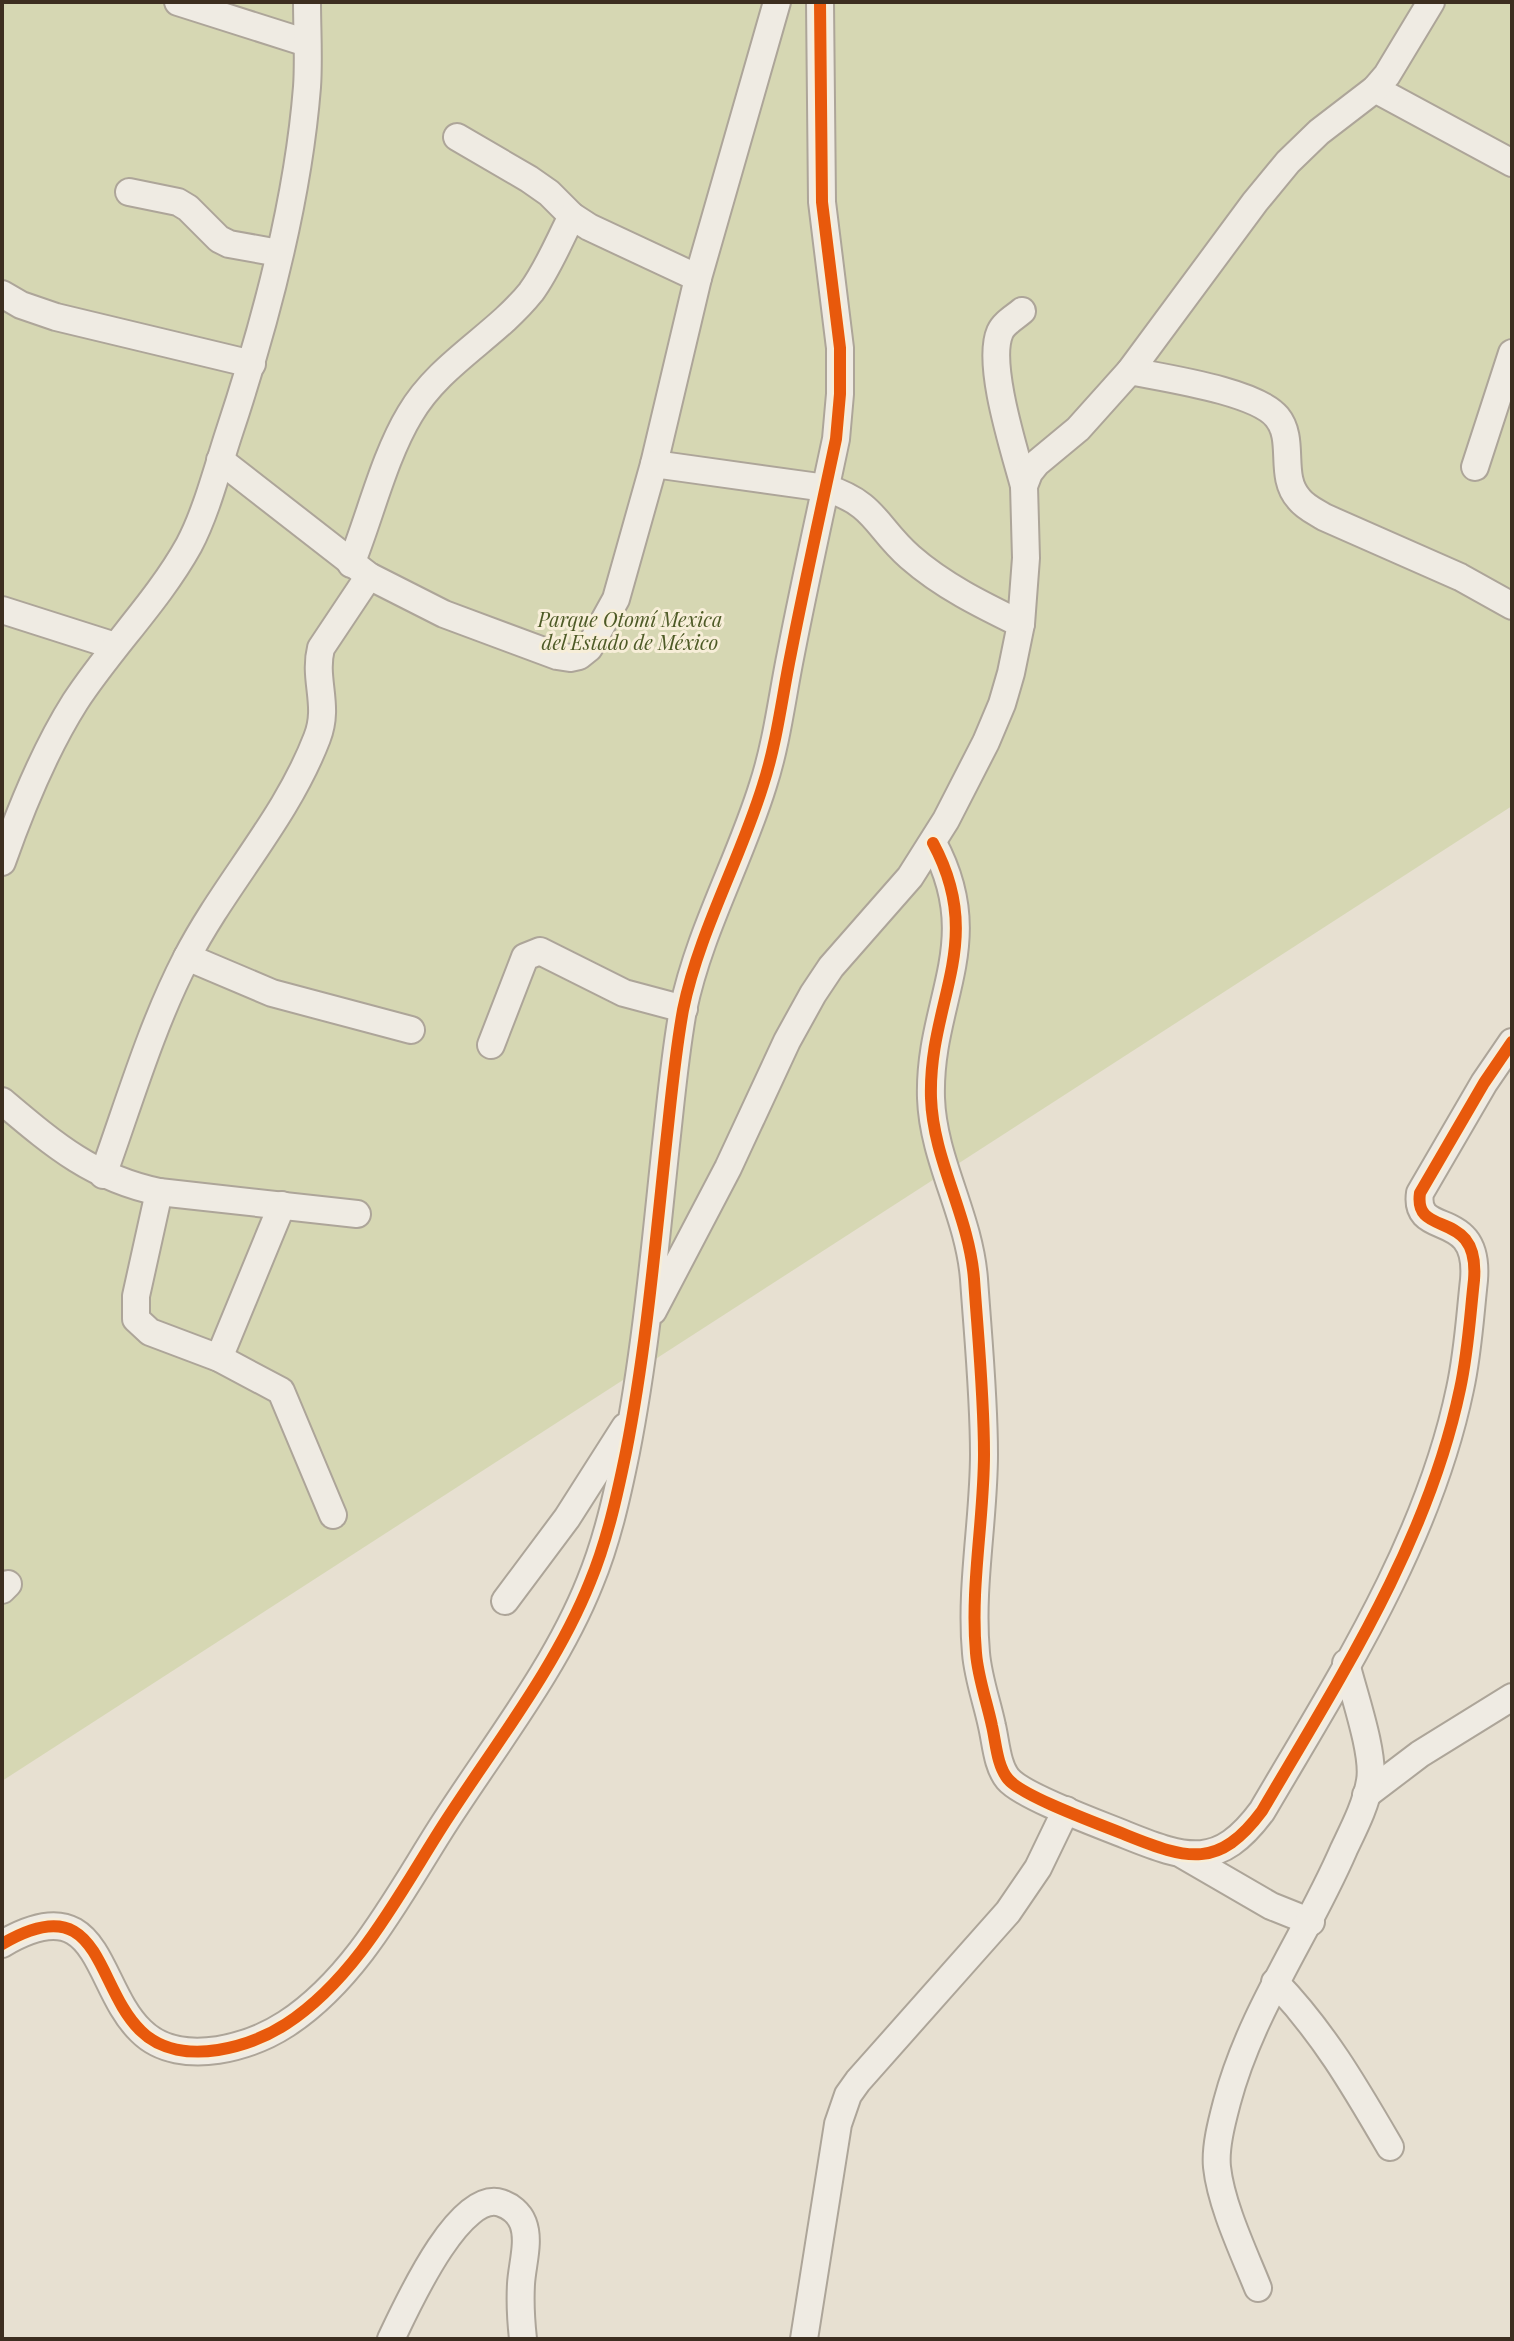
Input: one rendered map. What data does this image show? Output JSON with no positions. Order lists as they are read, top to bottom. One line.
{"parks":["Parque Otomí Mexica del Estado de México"]}
